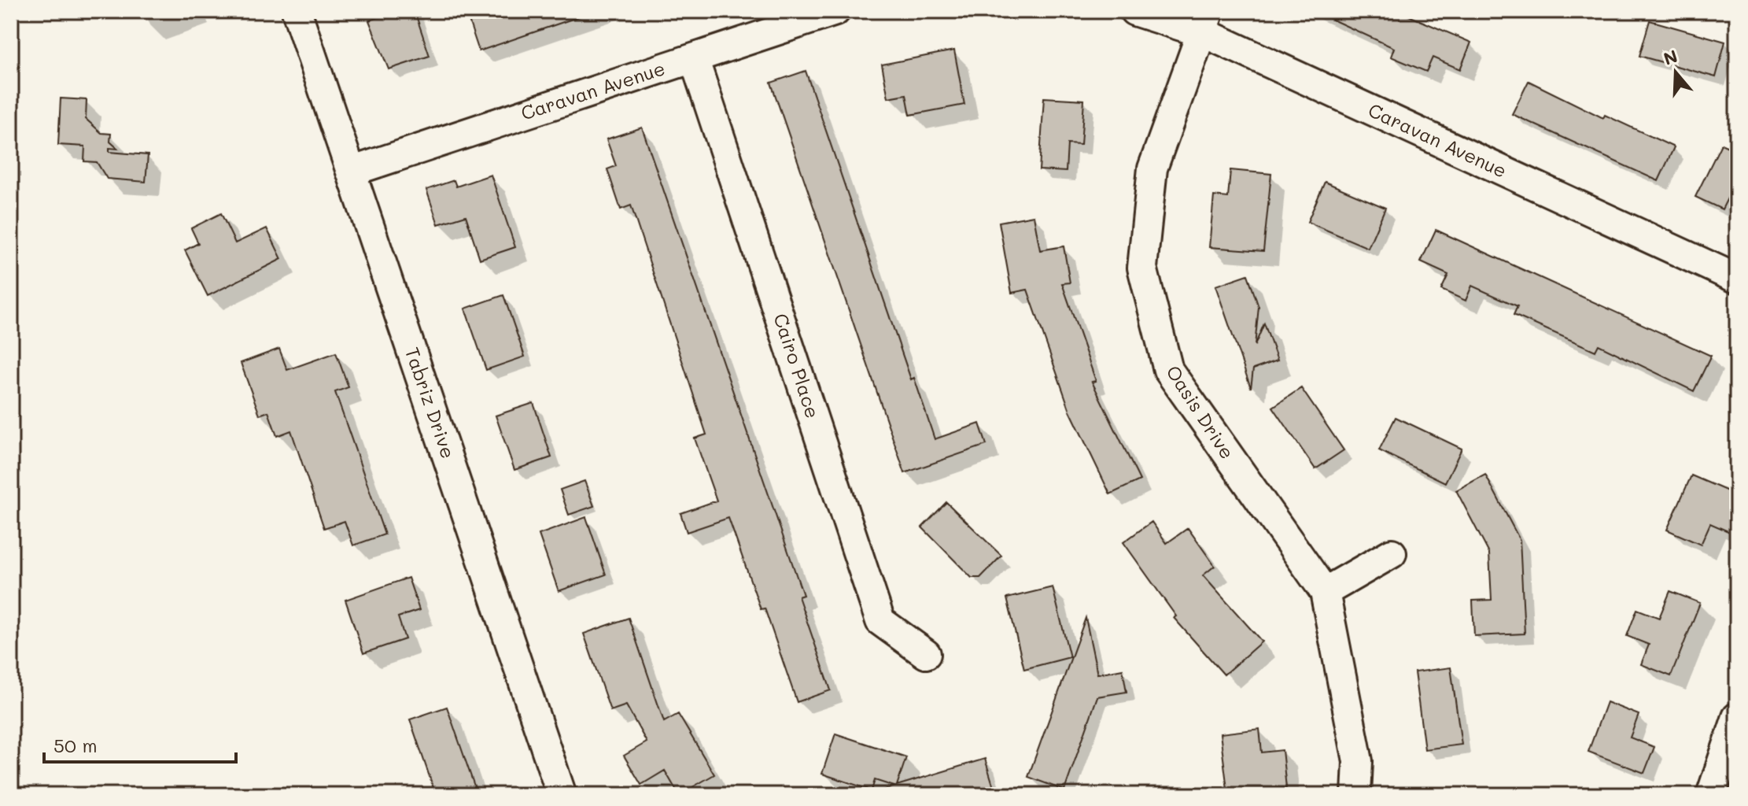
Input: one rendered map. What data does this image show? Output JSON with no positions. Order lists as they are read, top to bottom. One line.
{"streets":{"street":["Caravan Avenue","Cairo Place","Tabriz Drive","Oasis Drive"]},"crossings":[["Caravan Avenue","Cairo Place"],["Caravan Avenue","Tabriz Drive"],["Caravan Avenue","Oasis Drive"]],"scale_bar":"50 m","north":"top"}
